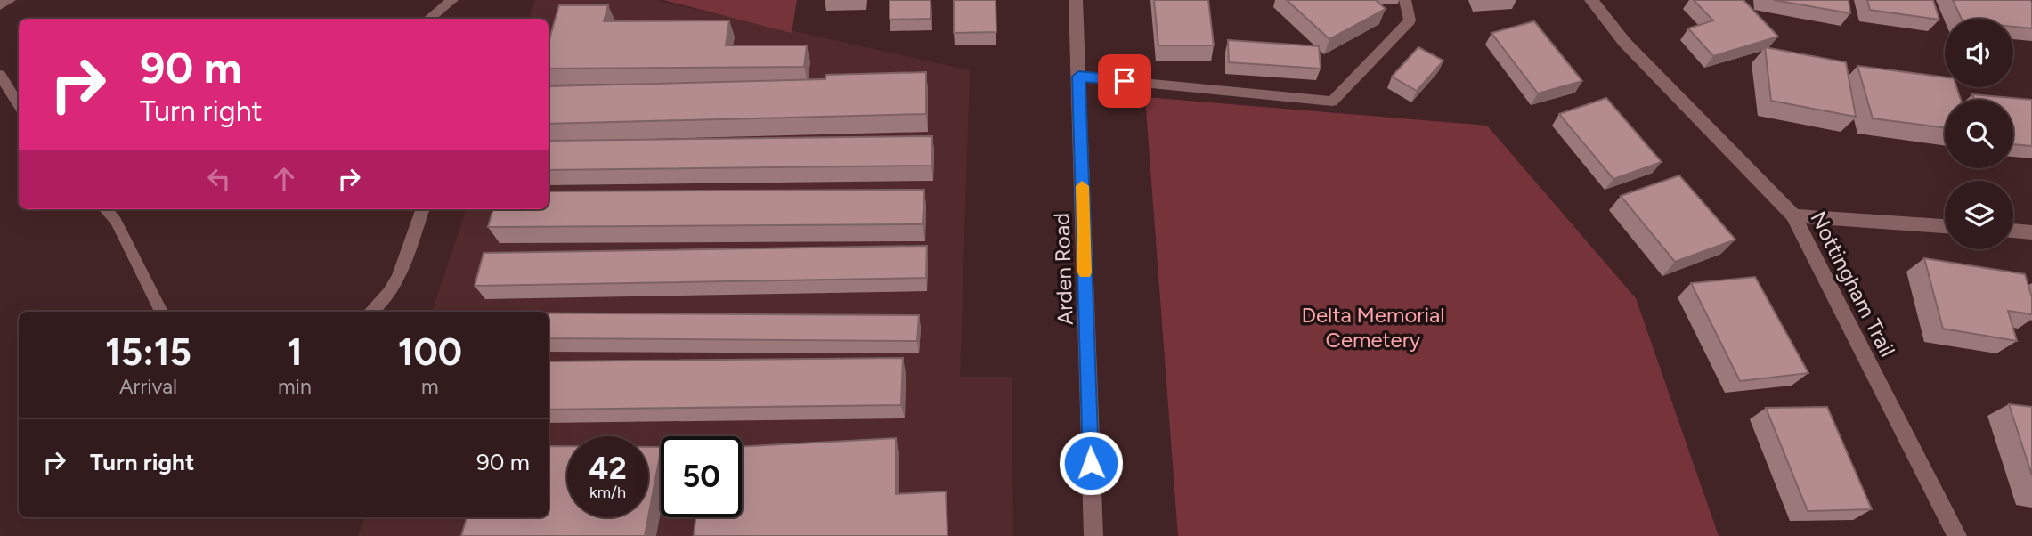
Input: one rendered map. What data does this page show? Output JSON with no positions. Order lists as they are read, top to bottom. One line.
{"streets":{"street":["Arden Road","Nottingham Trail"]},"parks":["Delta Memorial Cemetery"],"page":{"turn":["90 m","Turn right"],"eta":["15:15","Arrival","1","min","100","m"],"list":[{"name":"Turn right","value":"90 m"}],"speed":"42 km/h","limit":"50"}}
